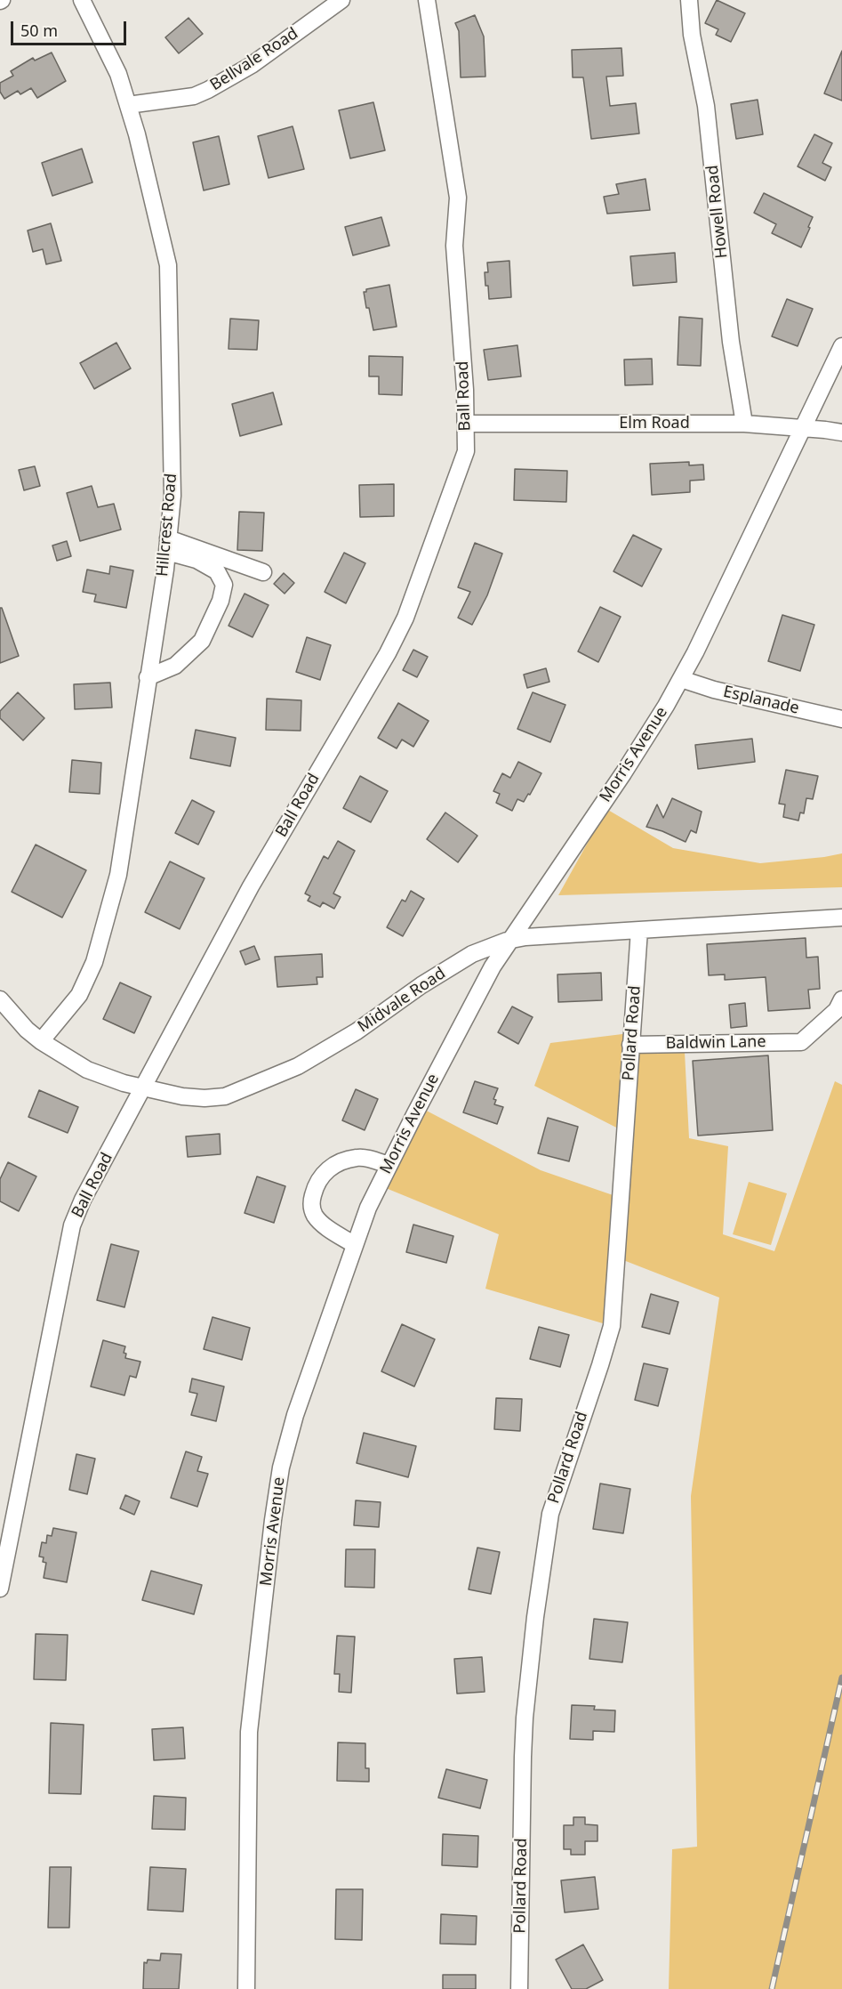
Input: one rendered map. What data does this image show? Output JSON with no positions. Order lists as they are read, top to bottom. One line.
{"streets":{"street":["Bellvale Road","Howell Road","Ball Road","Elm Road","Hillcrest Road","Esplanade","Morris Avenue","Midvale Road","Pollard Road","Baldwin Lane"]},"crossings":[["Bellvale Road","Hillcrest Road"],["Howell Road","Elm Road"],["Ball Road","Elm Road"],["Ball Road","Midvale Road"],["Elm Road","Morris Avenue"],["Hillcrest Road","Midvale Road"],["Esplanade","Morris Avenue"],["Morris Avenue","Midvale Road"],["Midvale Road","Pollard Road"],["Pollard Road","Baldwin Lane"]],"scale_bar":"50 m"}
